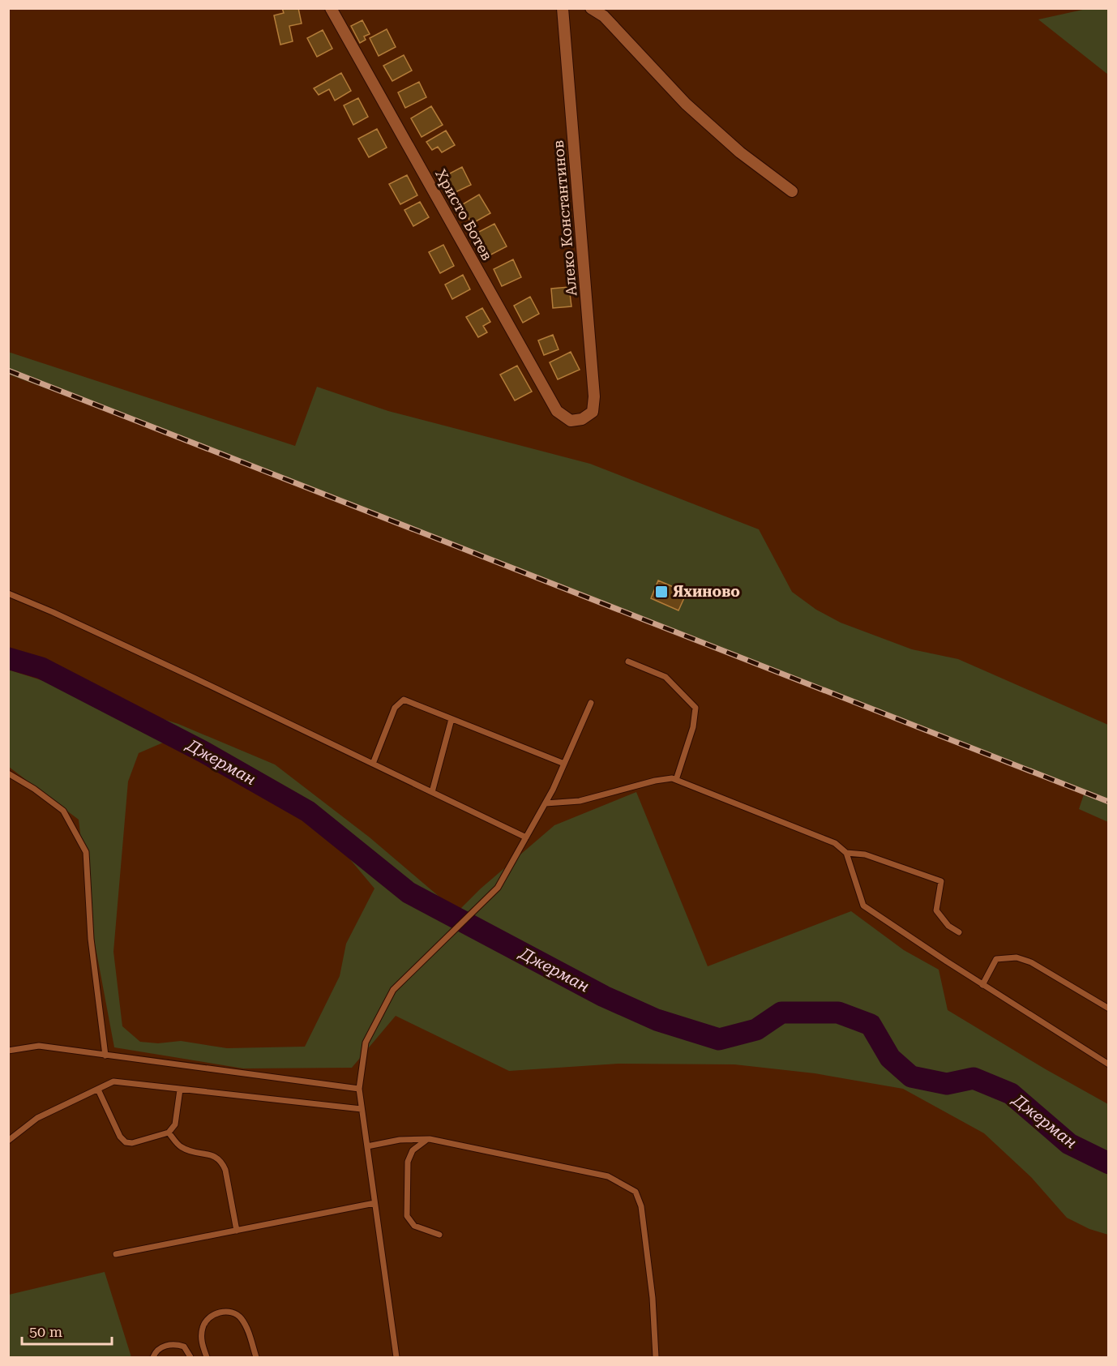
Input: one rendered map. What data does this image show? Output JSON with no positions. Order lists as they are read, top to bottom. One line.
{"streets":{"street":["Христо Ботев","Алеко Константинов"]},"crossings":[["Христо Ботев","Алеко Константинов"]],"water":["Джерман"],"places":{"transit":["Яхиново"]},"scale_bar":"50 m"}
